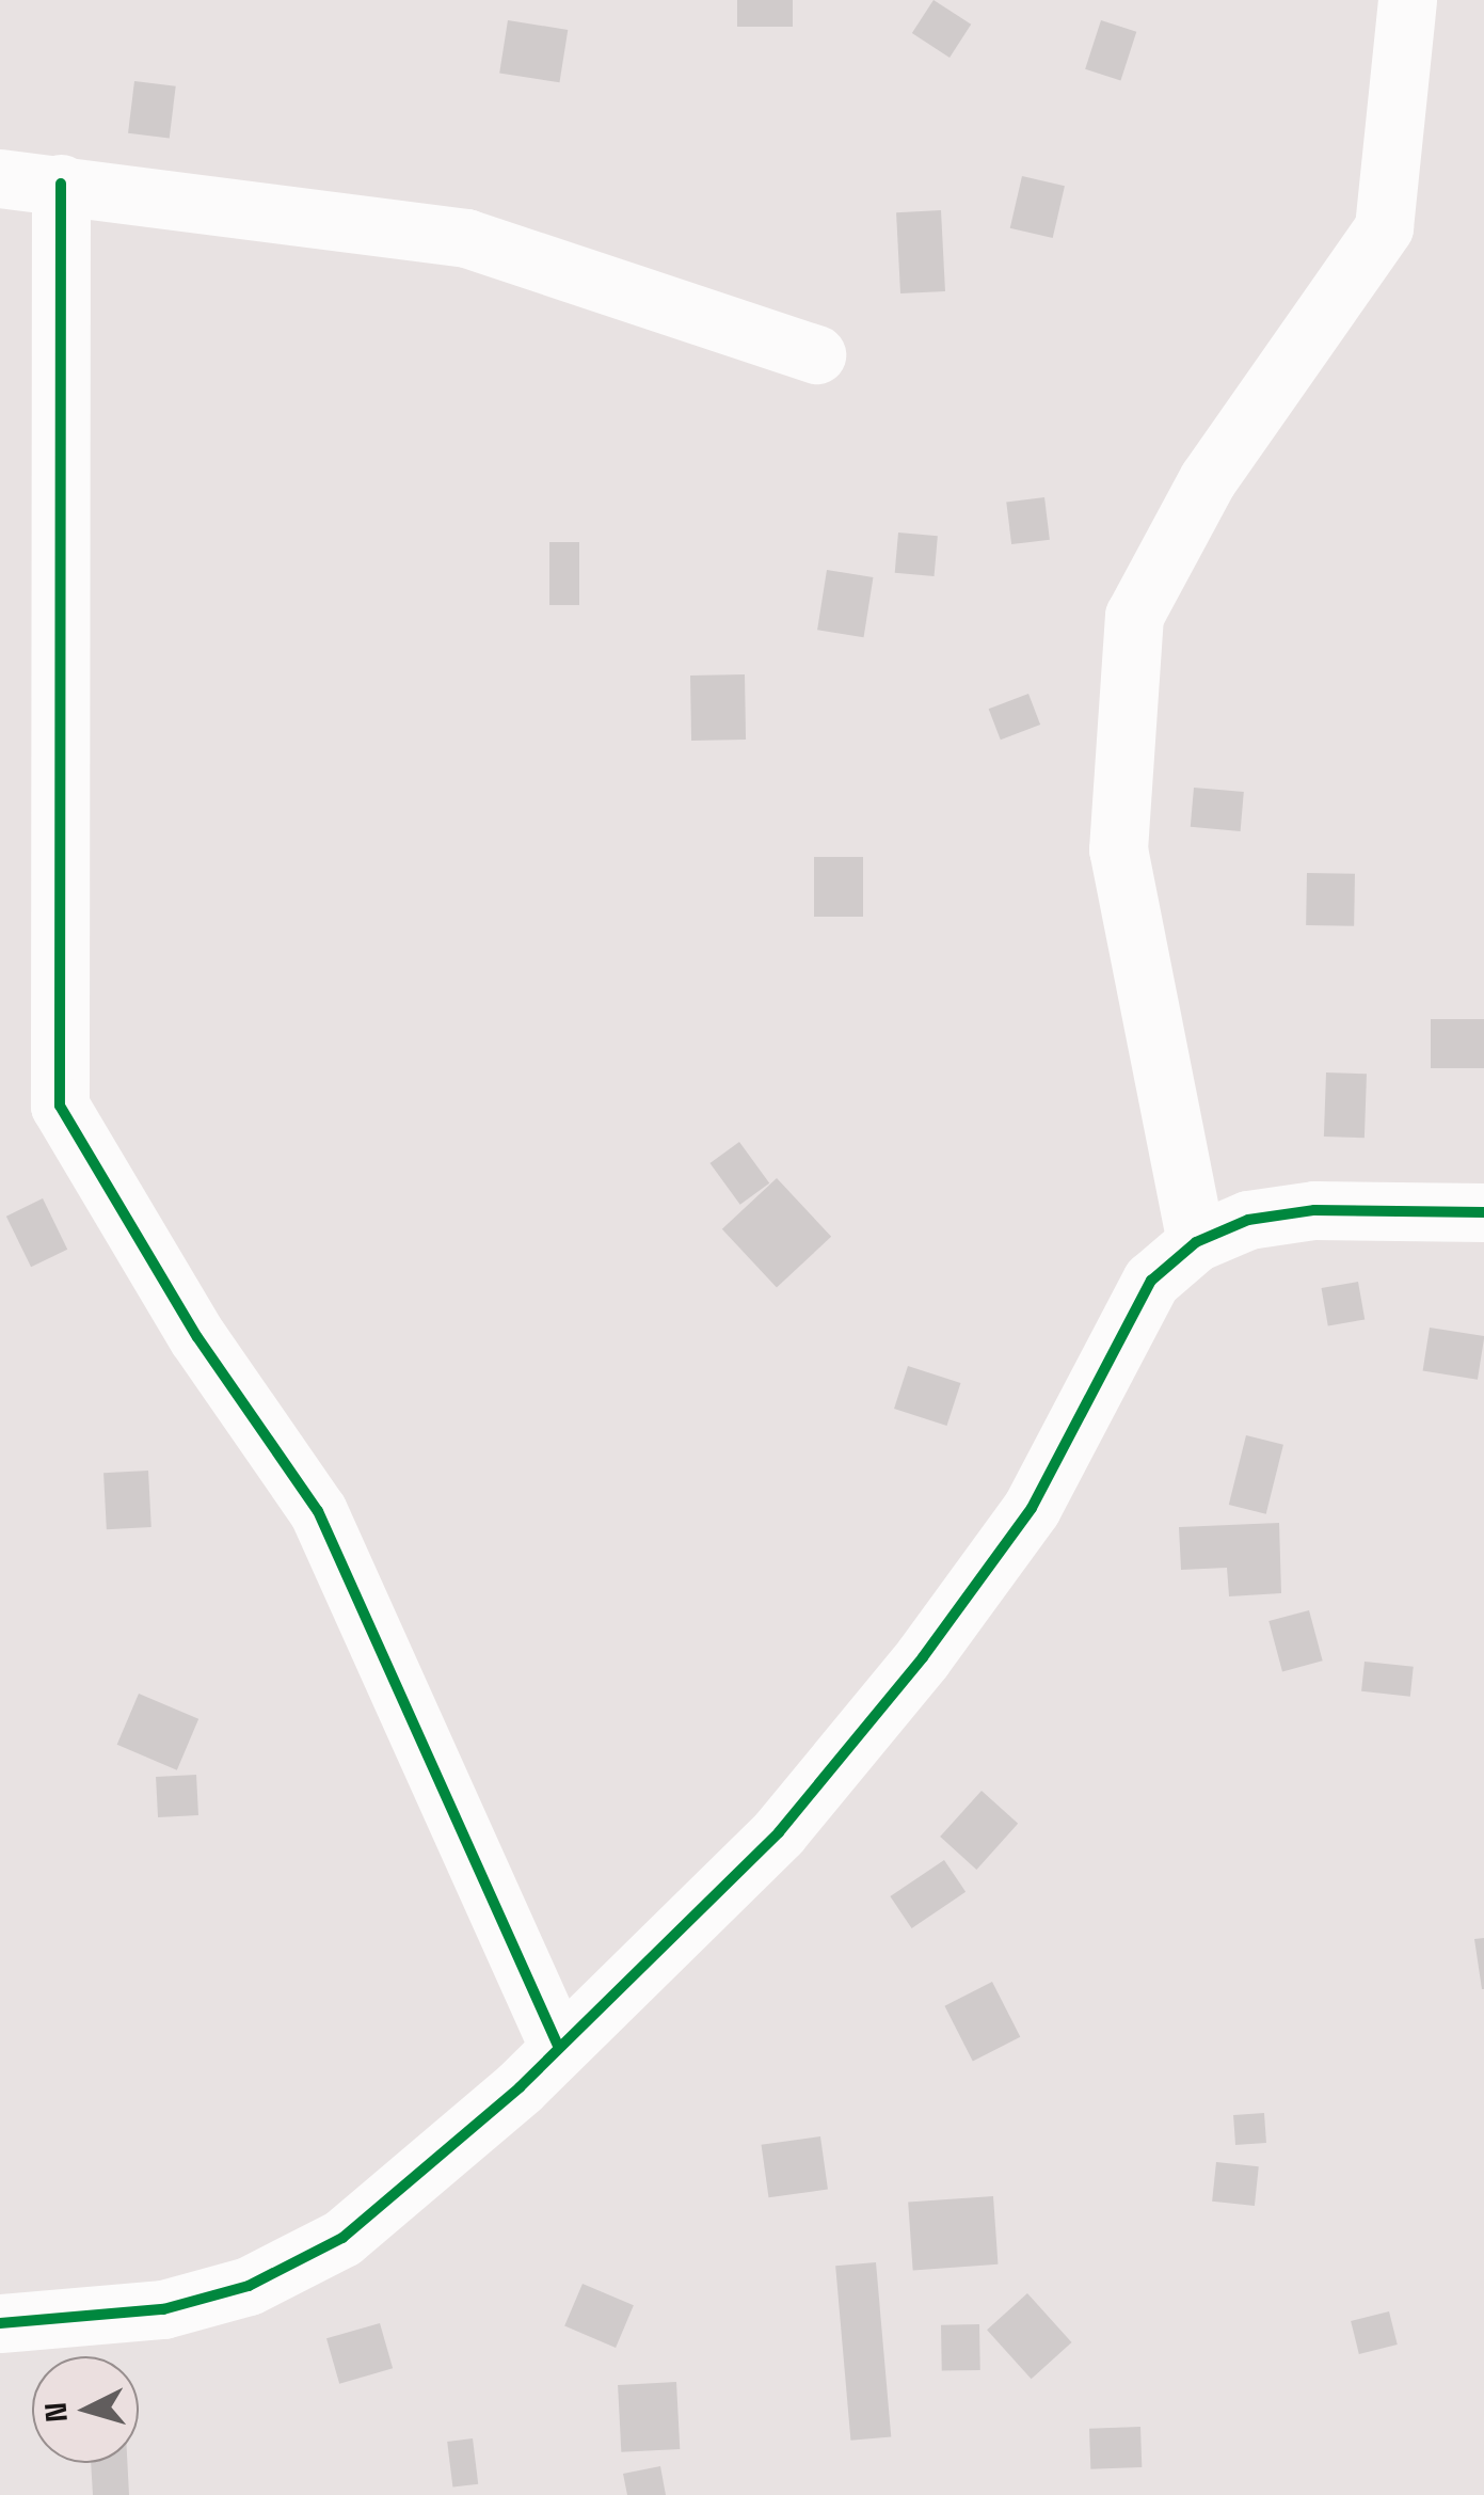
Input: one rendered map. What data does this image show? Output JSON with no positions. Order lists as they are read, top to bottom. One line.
{"north":"left"}
